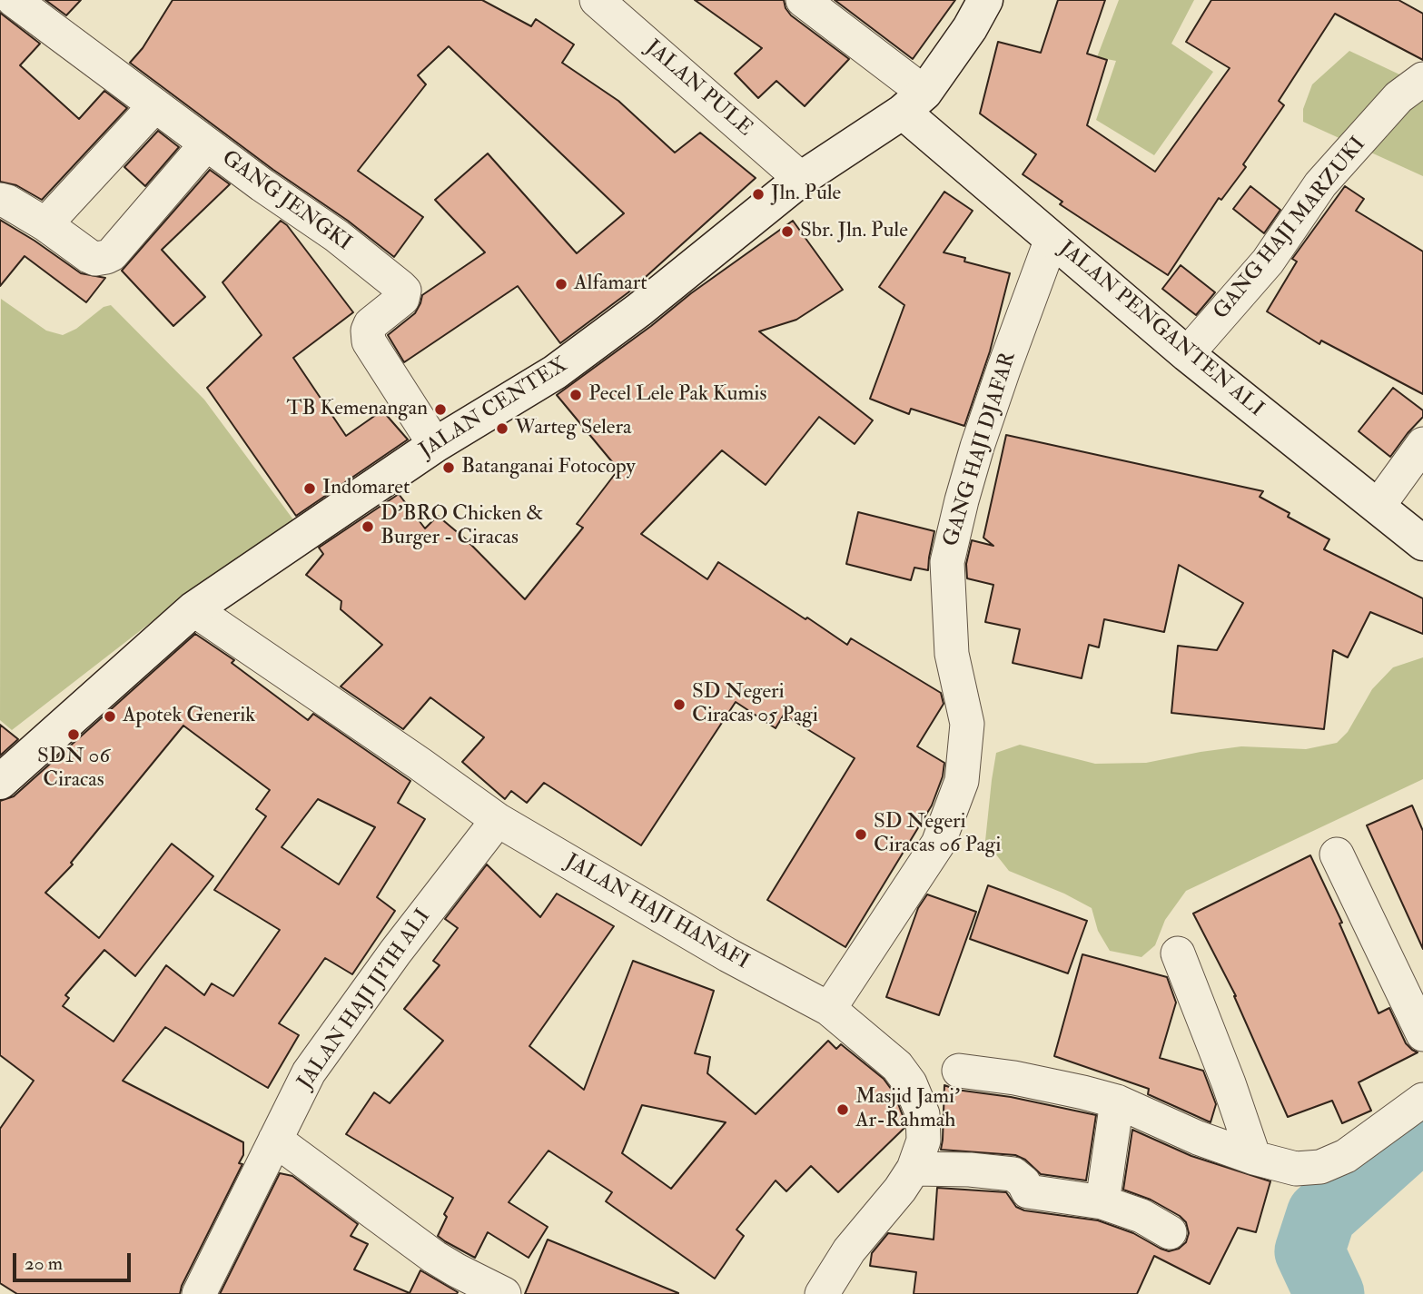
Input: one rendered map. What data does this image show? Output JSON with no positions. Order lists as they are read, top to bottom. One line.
{"streets":{"street":["JALAN PULE","GANG JENGKI","GANG HAJI MARZUKI","JALAN PENGANTEN ALI","JALAN CENTEX","GANG HAJI DJAFAR","JALAN HAJI HANAFI","JALAN HAJI JI'IH ALI"]},"crossings":[["JALAN PULE","JALAN CENTEX"],["GANG JENGKI","JALAN CENTEX"],["GANG HAJI MARZUKI","JALAN PENGANTEN ALI"],["JALAN PENGANTEN ALI","JALAN CENTEX"],["JALAN PENGANTEN ALI","GANG HAJI DJAFAR"],["JALAN CENTEX","JALAN HAJI HANAFI"],["GANG HAJI DJAFAR","JALAN HAJI HANAFI"],["JALAN HAJI HANAFI","JALAN HAJI JI'IH ALI"]],"places":["Jln. Pule","Sbr. Jln. Pule","Alfamart","Pecel Lele Pak Kumis","TB Kemenangan","Warteg Selera","Batanganai Fotocopy","Indomaret","D'BRO Chicken & Burger - Ciracas","SD Negeri Ciracas 05 Pagi","Apotek Generik","SDN 06 Ciracas","SD Negeri Ciracas 06 Pagi","Masjid Jami' Ar-Rahmah"],"scale_bar":"20 m"}
